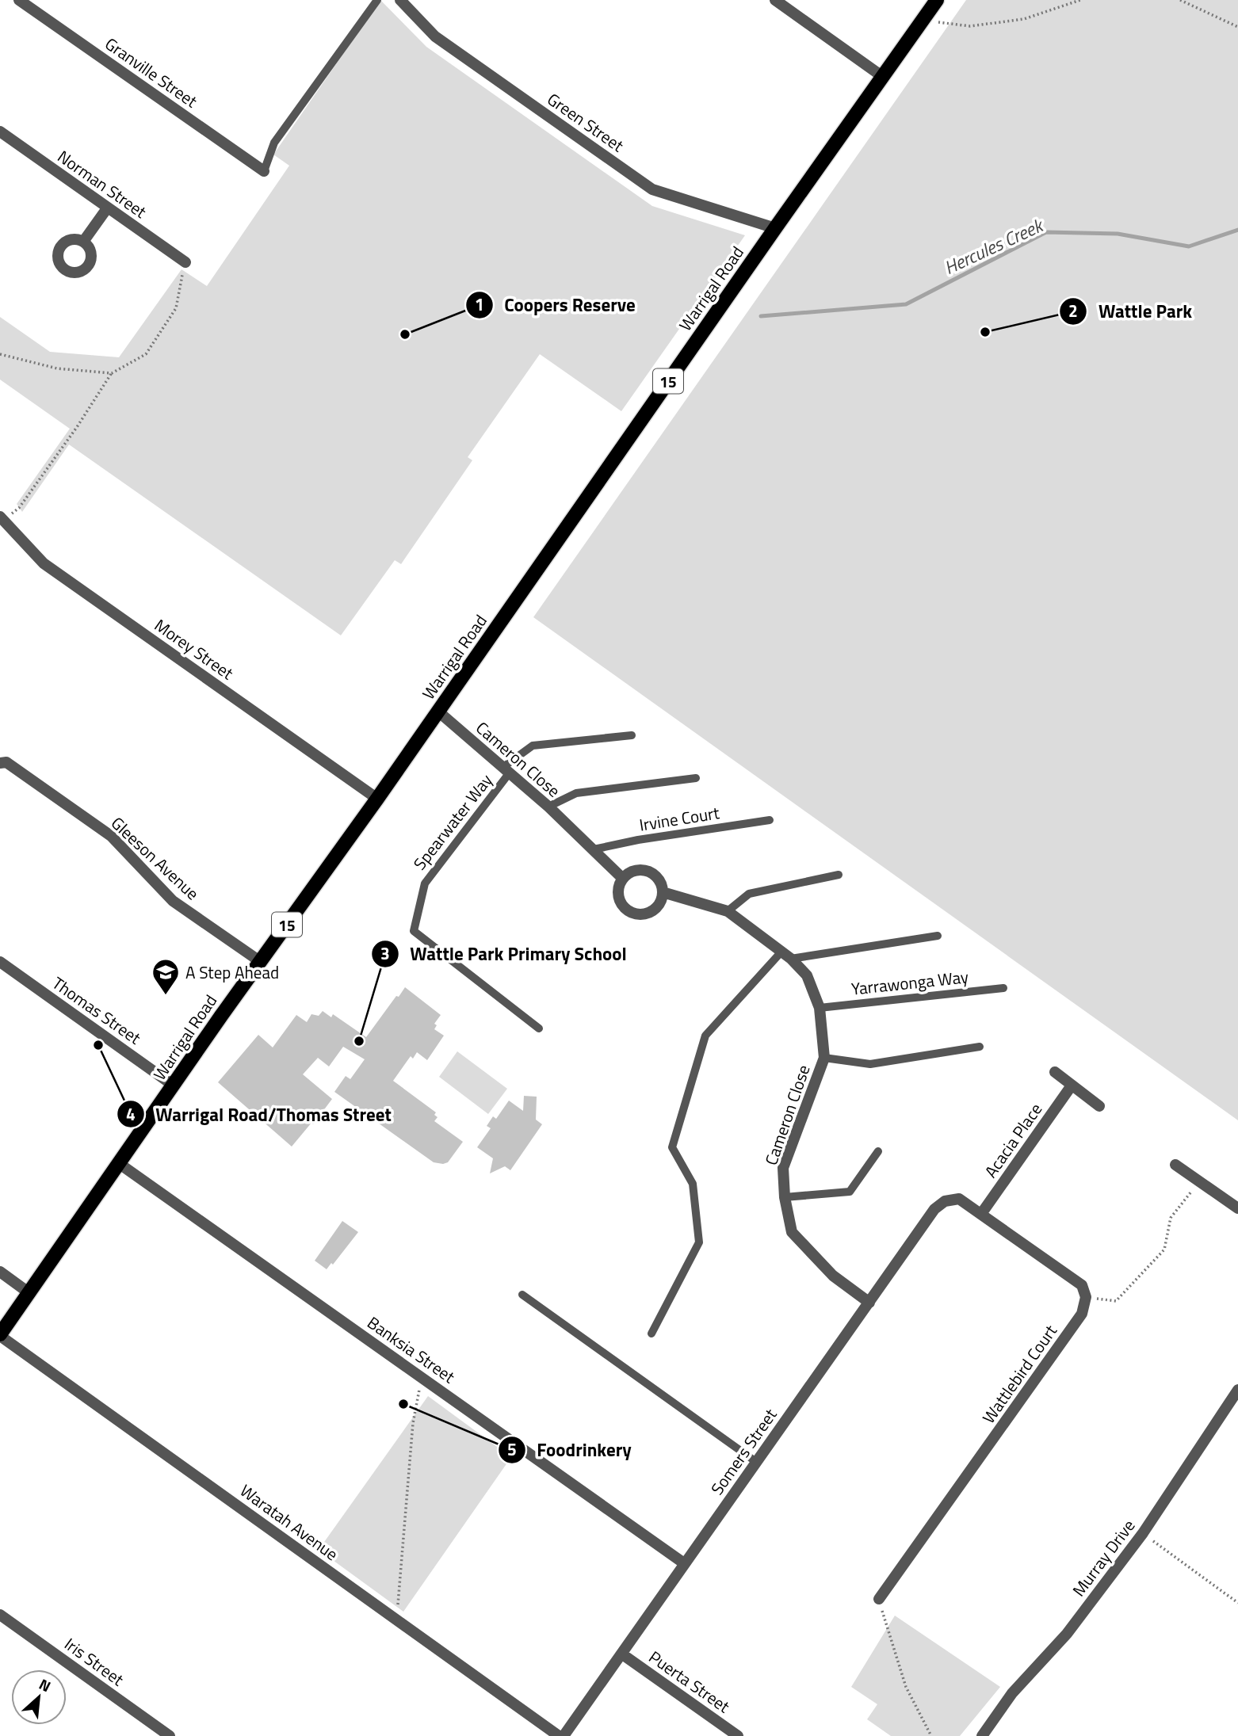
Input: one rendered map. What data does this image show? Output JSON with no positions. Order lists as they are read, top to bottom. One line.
{"streets":{"main road":["Warrigal Road","15"],"street":["Granville Street","Green Street","Norman Street","Morey Street","Cameron Close","Gleeson Avenue","Thomas Street","Acacia Place","Banksia Street","Wattlebird Court","Somers Street","Waratah Avenue","Murray Drive","Iris Street","Puerta Street"],"lane":["Irvine Court","Spearwater Way","Yarrawonga Way"]},"crossings":[["Green Street","Warrigal Road"],["Warrigal Road","Morey Street"],["Warrigal Road","Cameron Close"],["Warrigal Road","Gleeson Avenue"],["Warrigal Road","Thomas Street"],["Warrigal Road","Banksia Street"],["Warrigal Road","Waratah Avenue"],["Cameron Close","Irvine Court"],["Cameron Close","Spearwater Way"],["Cameron Close","Yarrawonga Way"],["Cameron Close","Somers Street"],["Acacia Place","Somers Street"],["Banksia Street","Somers Street"],["Somers Street","Puerta Street"]],"water":["Hercules Creek"],"places":{"other":["Wattle Park","Coopers Reserve","Wattle Park Primary School","Warrigal Road/Thomas Street","Foodrinkery"],"school or university":["A Step Ahead"]},"north":"top right"}
